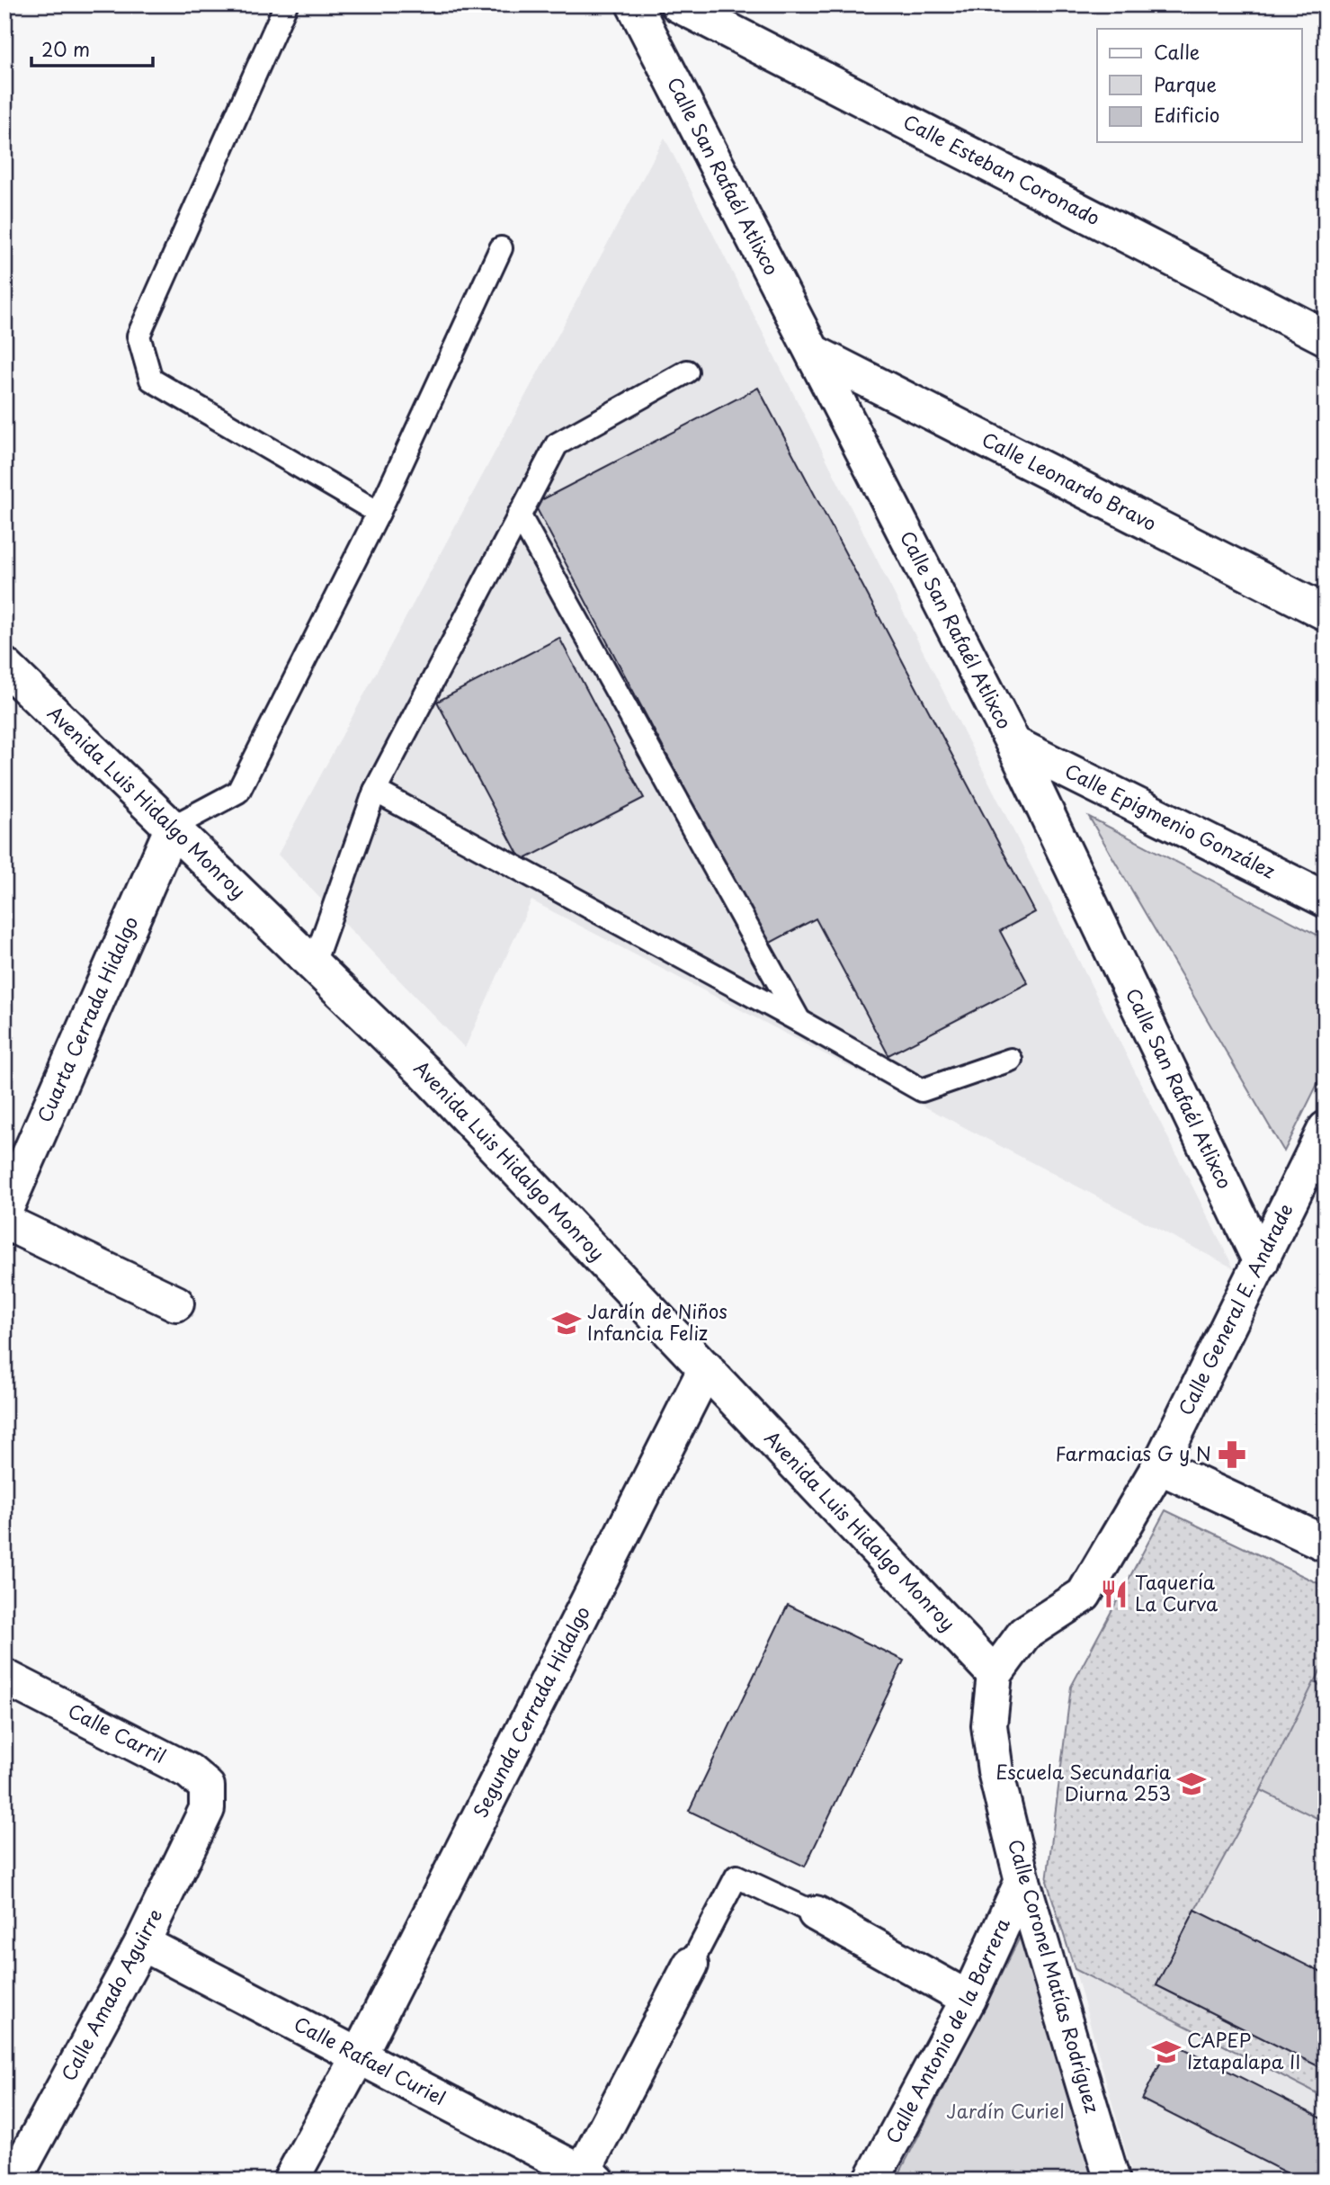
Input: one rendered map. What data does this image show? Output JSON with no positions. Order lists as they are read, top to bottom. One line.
{"streets":{"street":["Calle Esteban Coronado","Calle San Rafaél Atlixco","Calle Leonardo Bravo","Avenida Luis Hidalgo Monroy","Calle Epigmenio González","Cuarta Cerrada Hidalgo","Calle General E. Andrade","Segunda Cerrada Hidalgo","Calle Carril","Calle Coronel Matías Rodríguez","Calle Amado Aguirre","Calle Antonio de la Barrera","Calle Rafael Curiel"]},"crossings":[["Calle San Rafaél Atlixco","Calle Leonardo Bravo"],["Calle San Rafaél Atlixco","Calle Epigmenio González"],["Calle San Rafaél Atlixco","Calle General E. Andrade"],["Avenida Luis Hidalgo Monroy","Cuarta Cerrada Hidalgo"],["Avenida Luis Hidalgo Monroy","Calle General E. Andrade"],["Avenida Luis Hidalgo Monroy","Segunda Cerrada Hidalgo"],["Avenida Luis Hidalgo Monroy","Calle Coronel Matías Rodríguez"],["Calle General E. Andrade","Calle Coronel Matías Rodríguez"],["Segunda Cerrada Hidalgo","Calle Rafael Curiel"],["Calle Carril","Calle Amado Aguirre"],["Calle Coronel Matías Rodríguez","Calle Antonio de la Barrera"],["Calle Amado Aguirre","Calle Rafael Curiel"]],"parks":["Jardín Curiel"],"places":{"school or university":["Jardín de Niños Infancia Feliz","Escuela Secundaria Diurna 253","CAPEP Iztapalapa II"],"pharmacy":["Farmacias G y N"],"restaurant":["Taquería La Curva"]},"legend":["Calle","Parque","Edificio"],"scale_bar":"20 m"}
